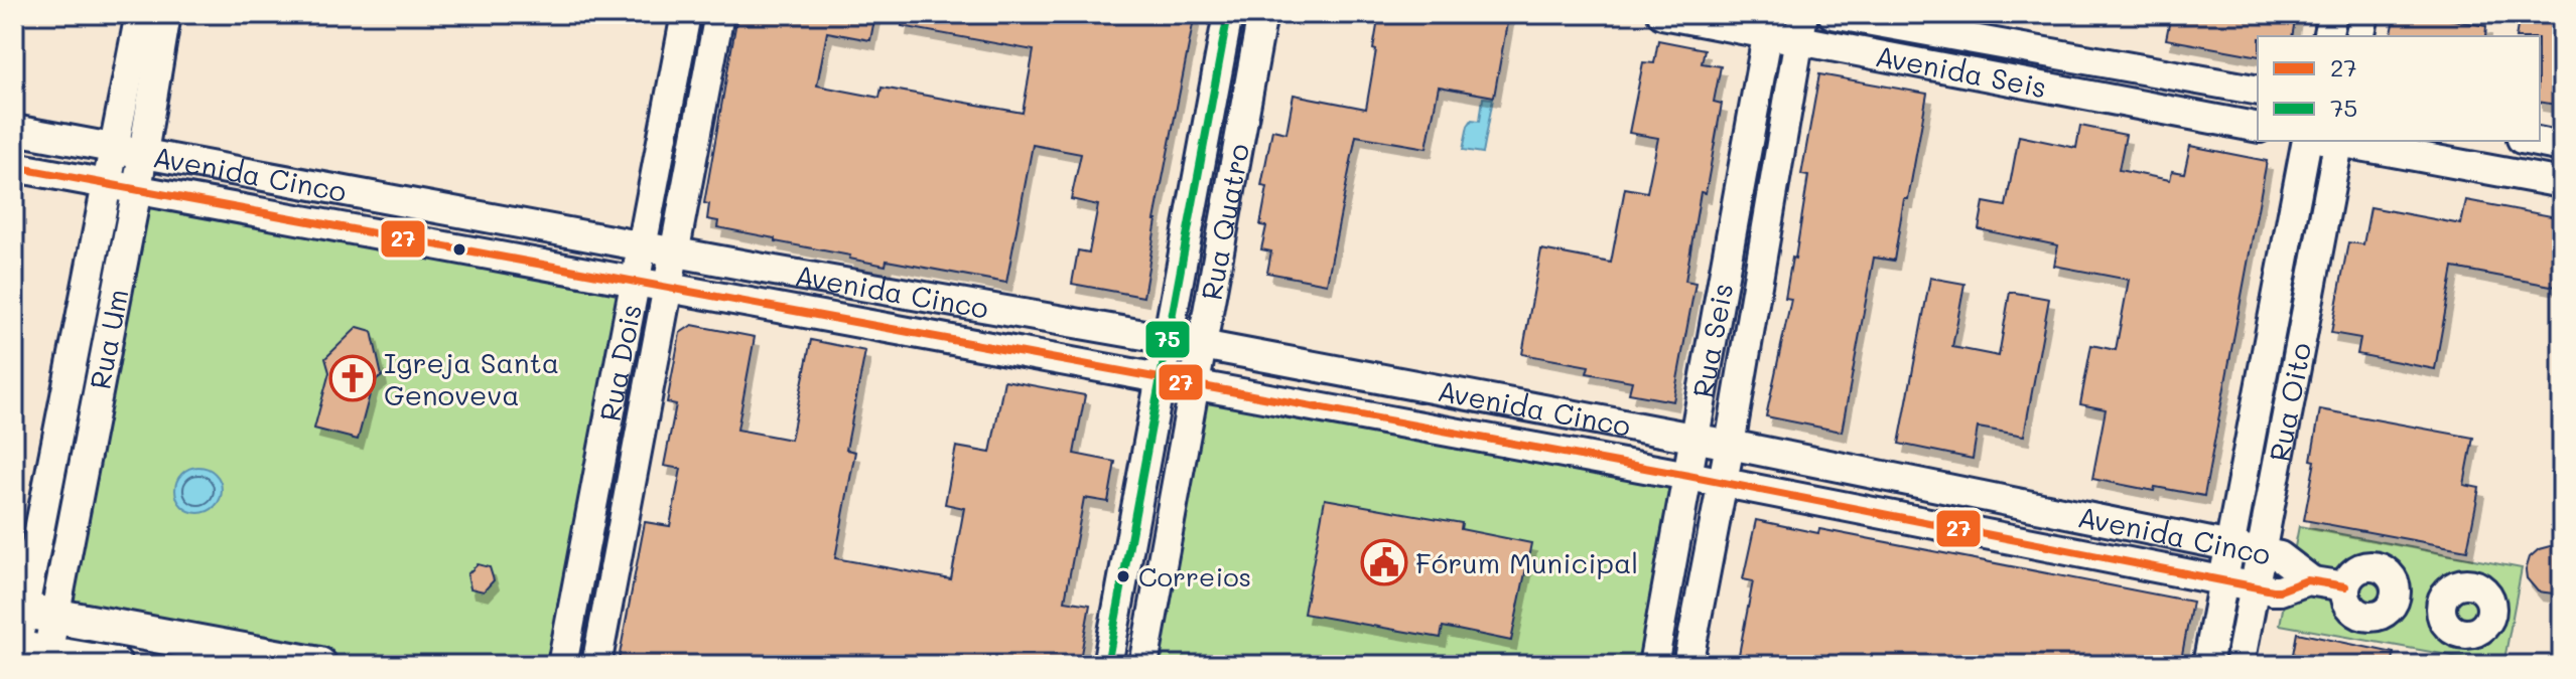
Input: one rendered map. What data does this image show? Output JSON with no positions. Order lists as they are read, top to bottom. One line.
{"streets":{"street":["Avenida Seis","Avenida Cinco","Rua Quatro","Rua Seis","Rua Um","Rua Dois","Rua Oito"]},"crossings":[["Avenida Seis","Rua Seis"],["Avenida Cinco","Rua Quatro"],["Avenida Cinco","Rua Seis"],["Avenida Cinco","Rua Um"],["Avenida Cinco","Rua Dois"],["Avenida Cinco","Rua Oito"]],"places":{"church":["Igreja Santa Genoveva"],"public building":["Fórum Municipal"],"other":["Correios"]},"lines":["transit line 75","transit line 27"],"legend":["27","75"]}
